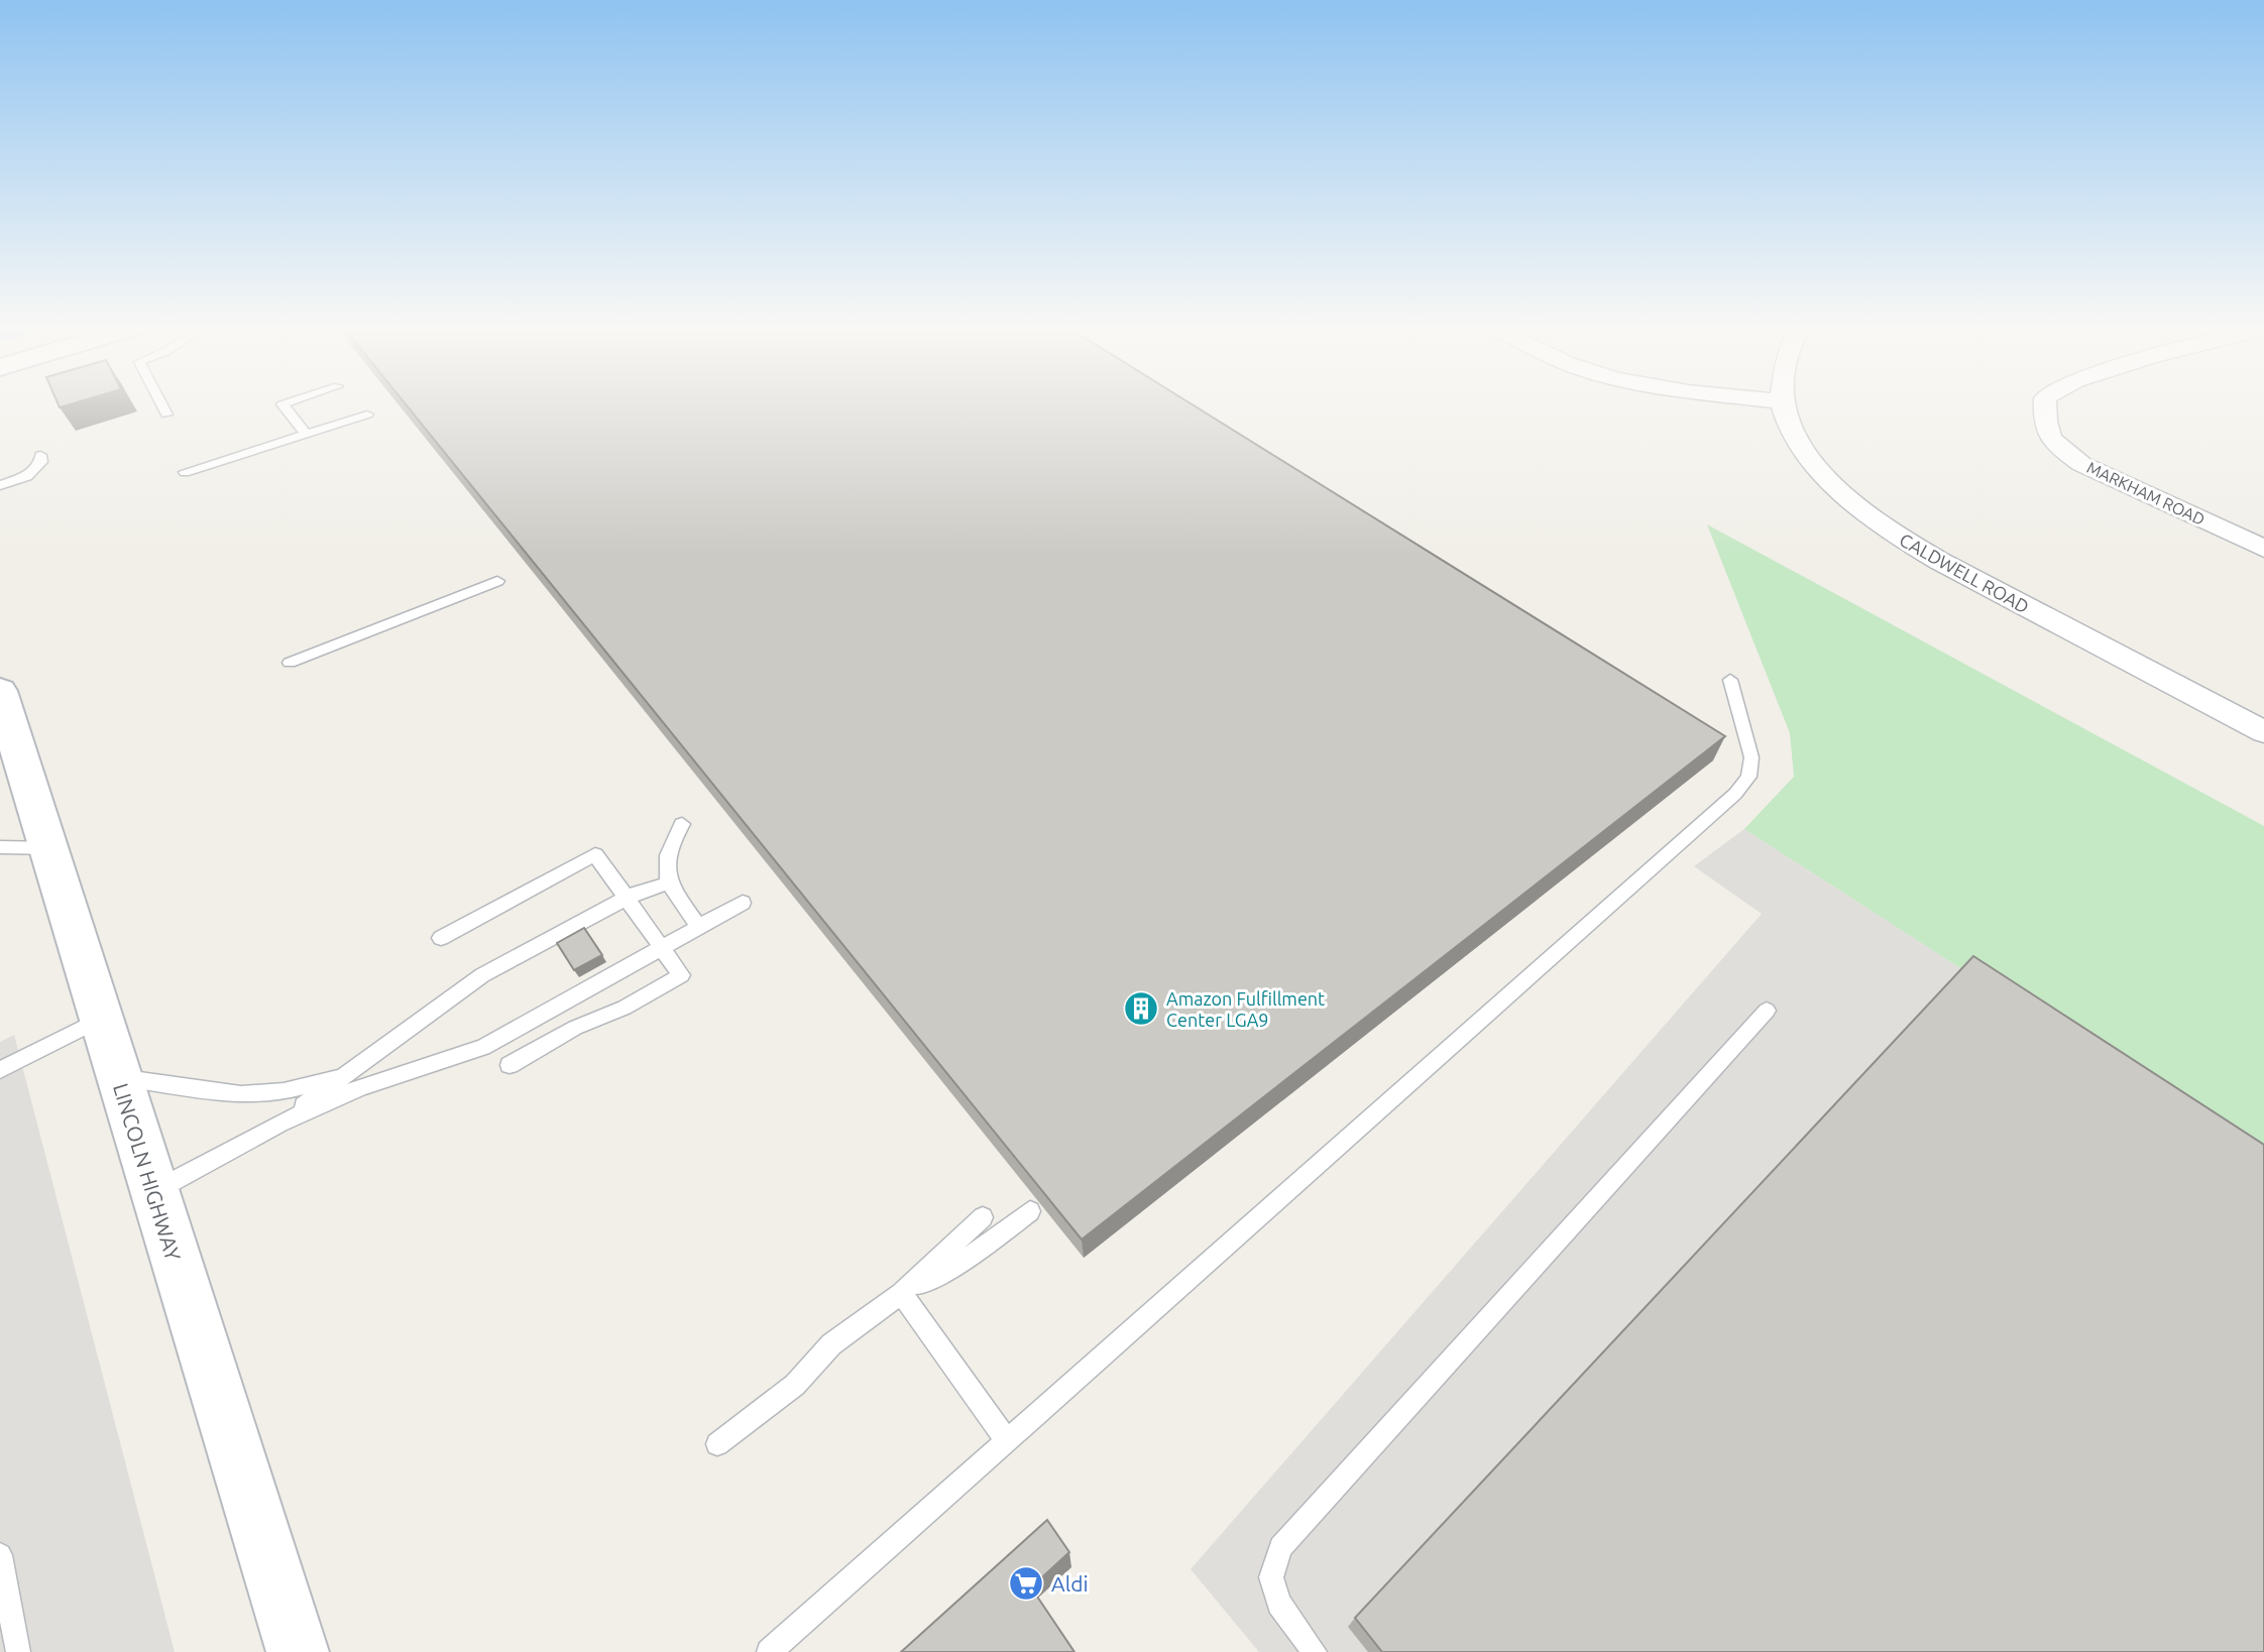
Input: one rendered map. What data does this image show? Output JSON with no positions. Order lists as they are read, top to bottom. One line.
{"streets":{"main road":["LINCOLN HIGHWAY"],"street":["MARKHAM ROAD","CALDWELL ROAD"]},"places":{"building":["Amazon Fulfillment Center LGA9"],"supermarket":["Aldi"]}}
